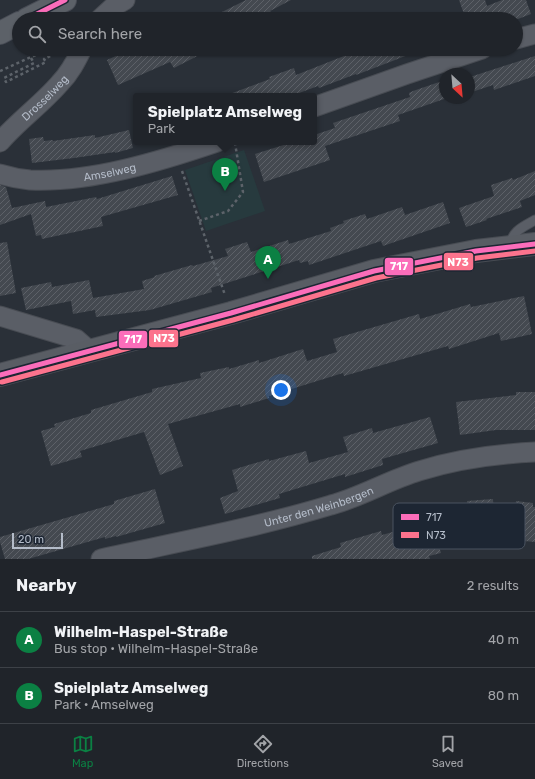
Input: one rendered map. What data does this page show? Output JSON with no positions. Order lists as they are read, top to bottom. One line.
{"streets":{"street":["Drosselweg","Amselweg","Unter den Weinbergen"]},"lines":["transit line 717","transit line N73"],"legend":["717","N73"],"scale_bar":"20 m","north":"bottom right","page":{"search":"Search here","popup":["Spielplatz Amselweg","Park"],"pins":["B","A"],"scale":"20 m","heading":["Nearby","2 results"],"list":[{"mark":"A","name":"Wilhelm-Haspel-Straße","note":"Bus stop · Wilhelm-Haspel-Straße","value":"40 m"},{"mark":"B","name":"Spielplatz Amselweg","note":"Park · Amselweg","value":"80 m"}],"nav":["Map","Directions","Saved"]}}
